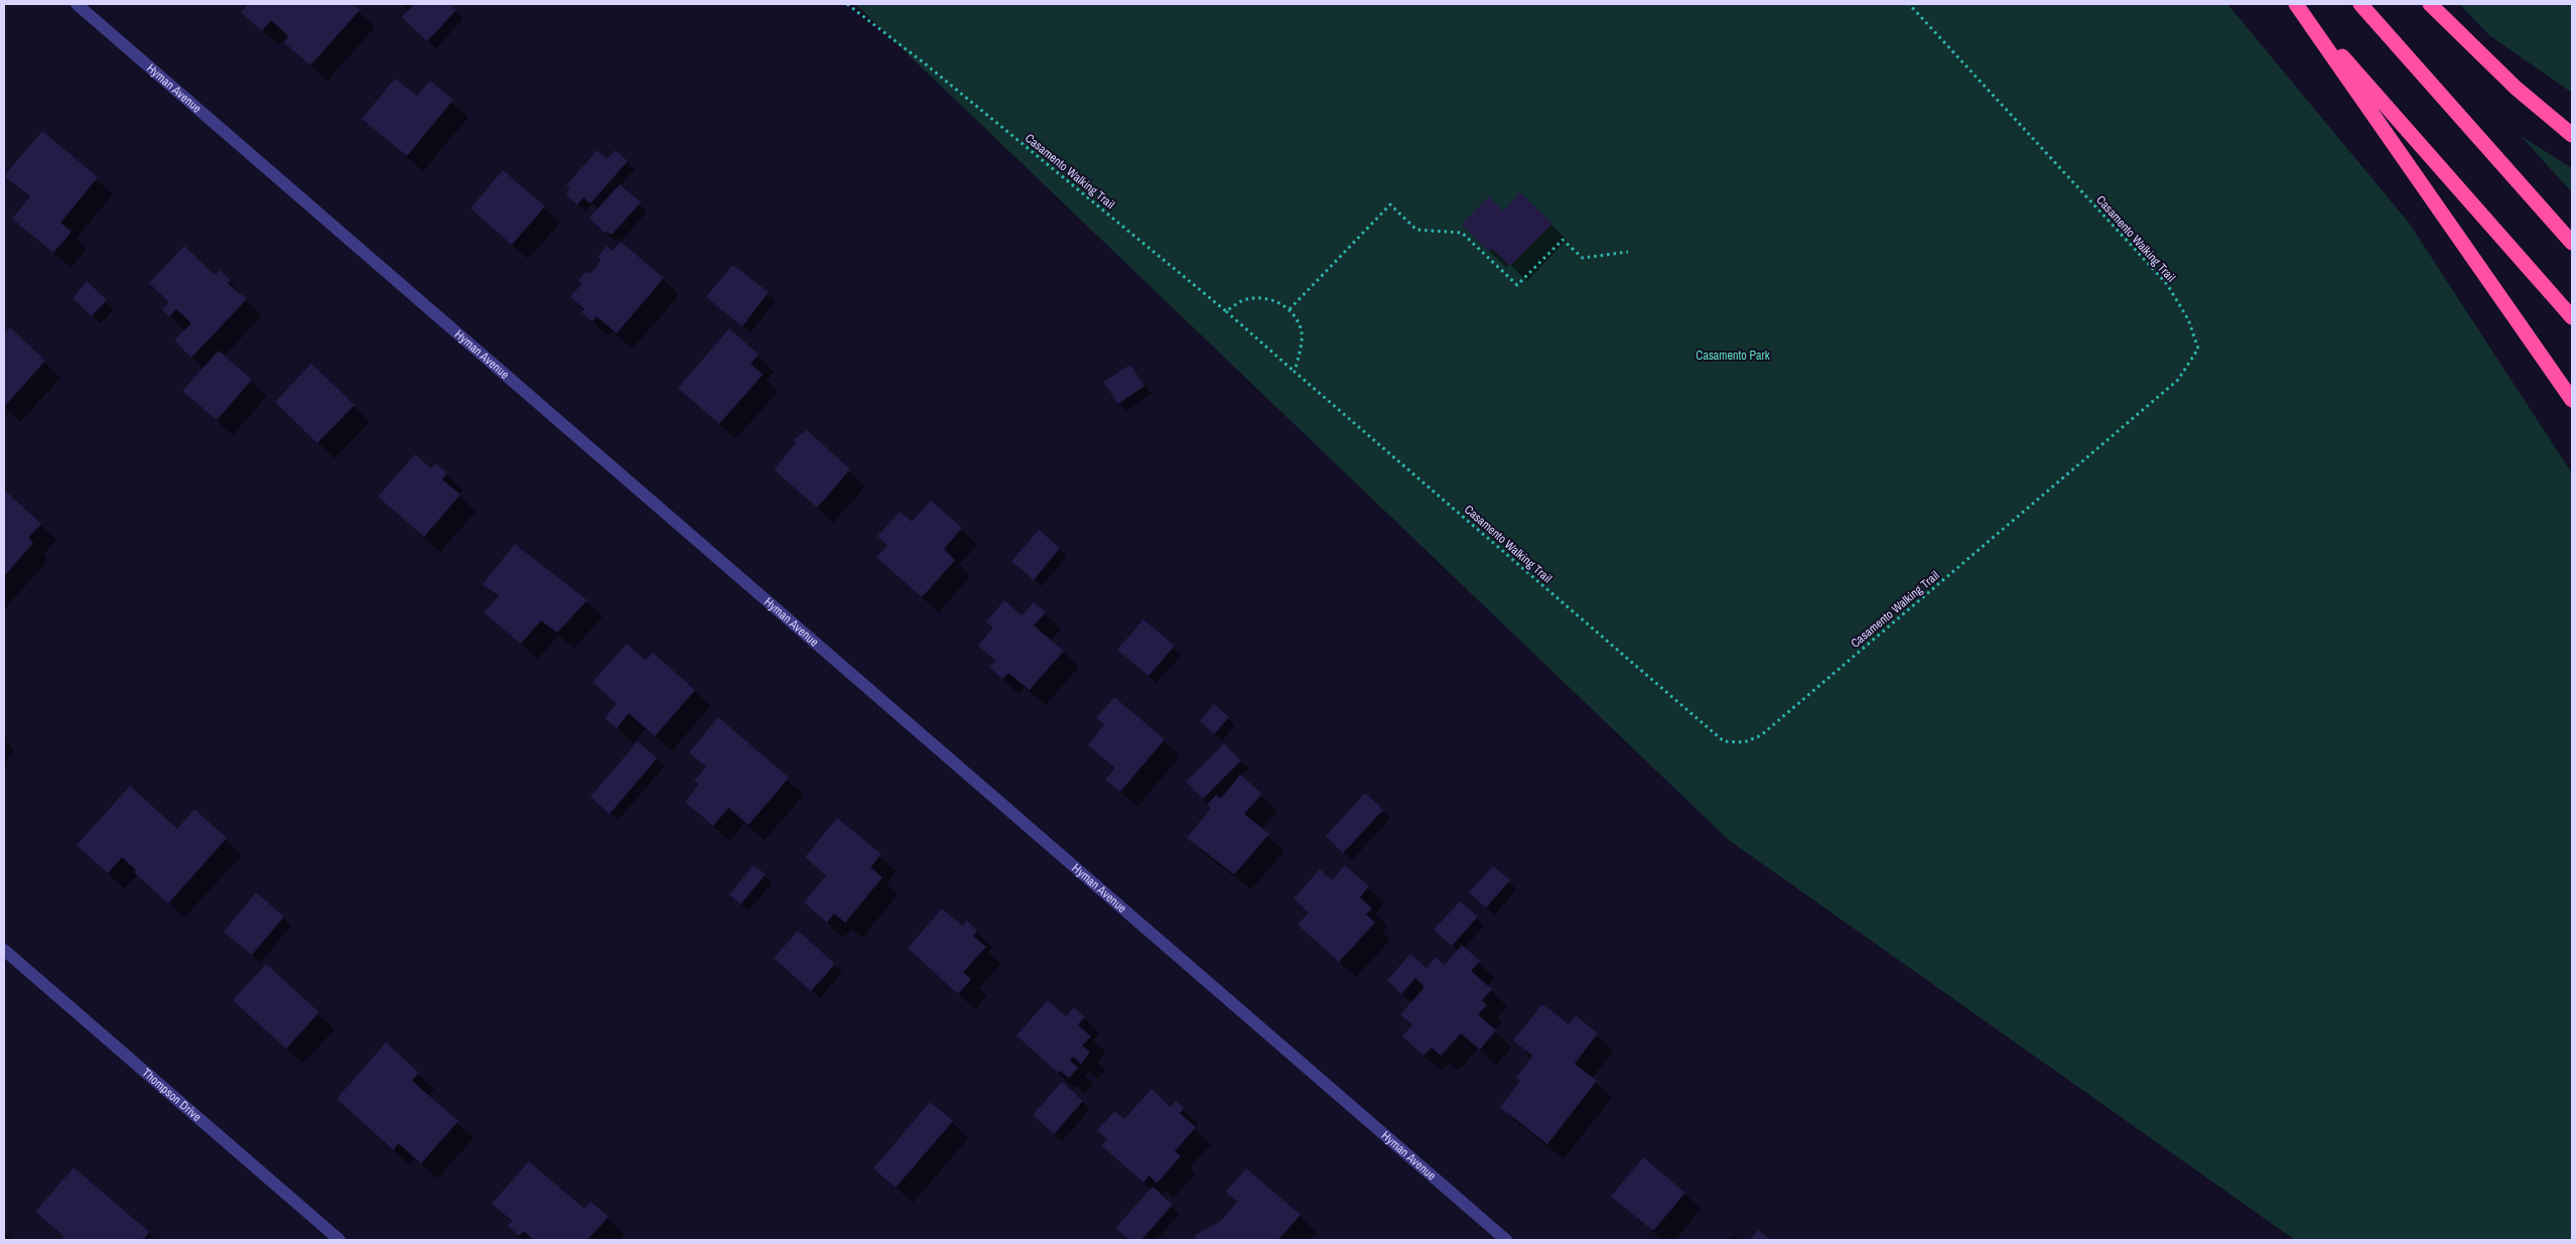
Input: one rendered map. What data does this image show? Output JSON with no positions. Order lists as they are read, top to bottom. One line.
{"streets":{"street":["Hyman Avenue","Thompson Drive"],"path":["Casamento Walking Trail"]},"parks":["Casamento Park"]}
